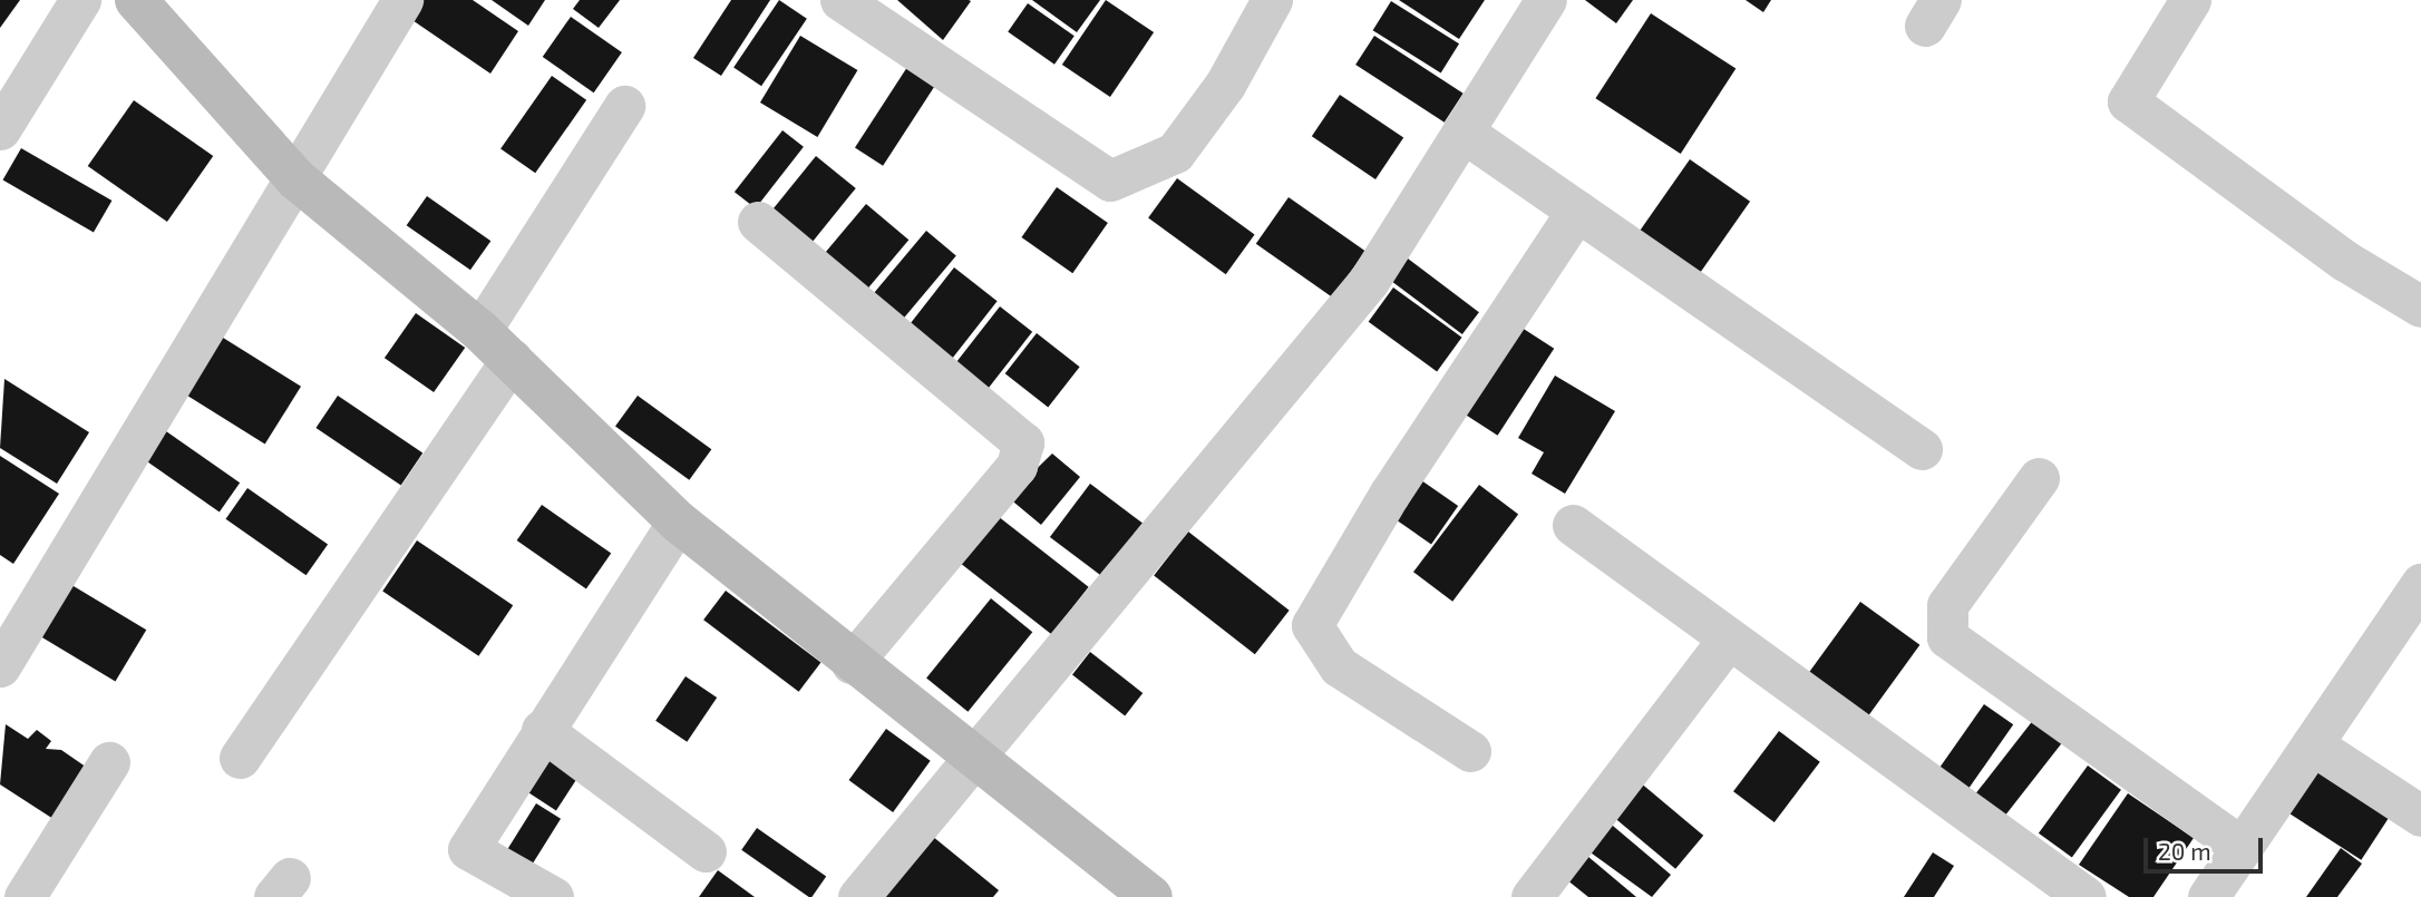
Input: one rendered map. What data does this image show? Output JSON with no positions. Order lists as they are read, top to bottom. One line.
{"scale_bar":"20 m"}
